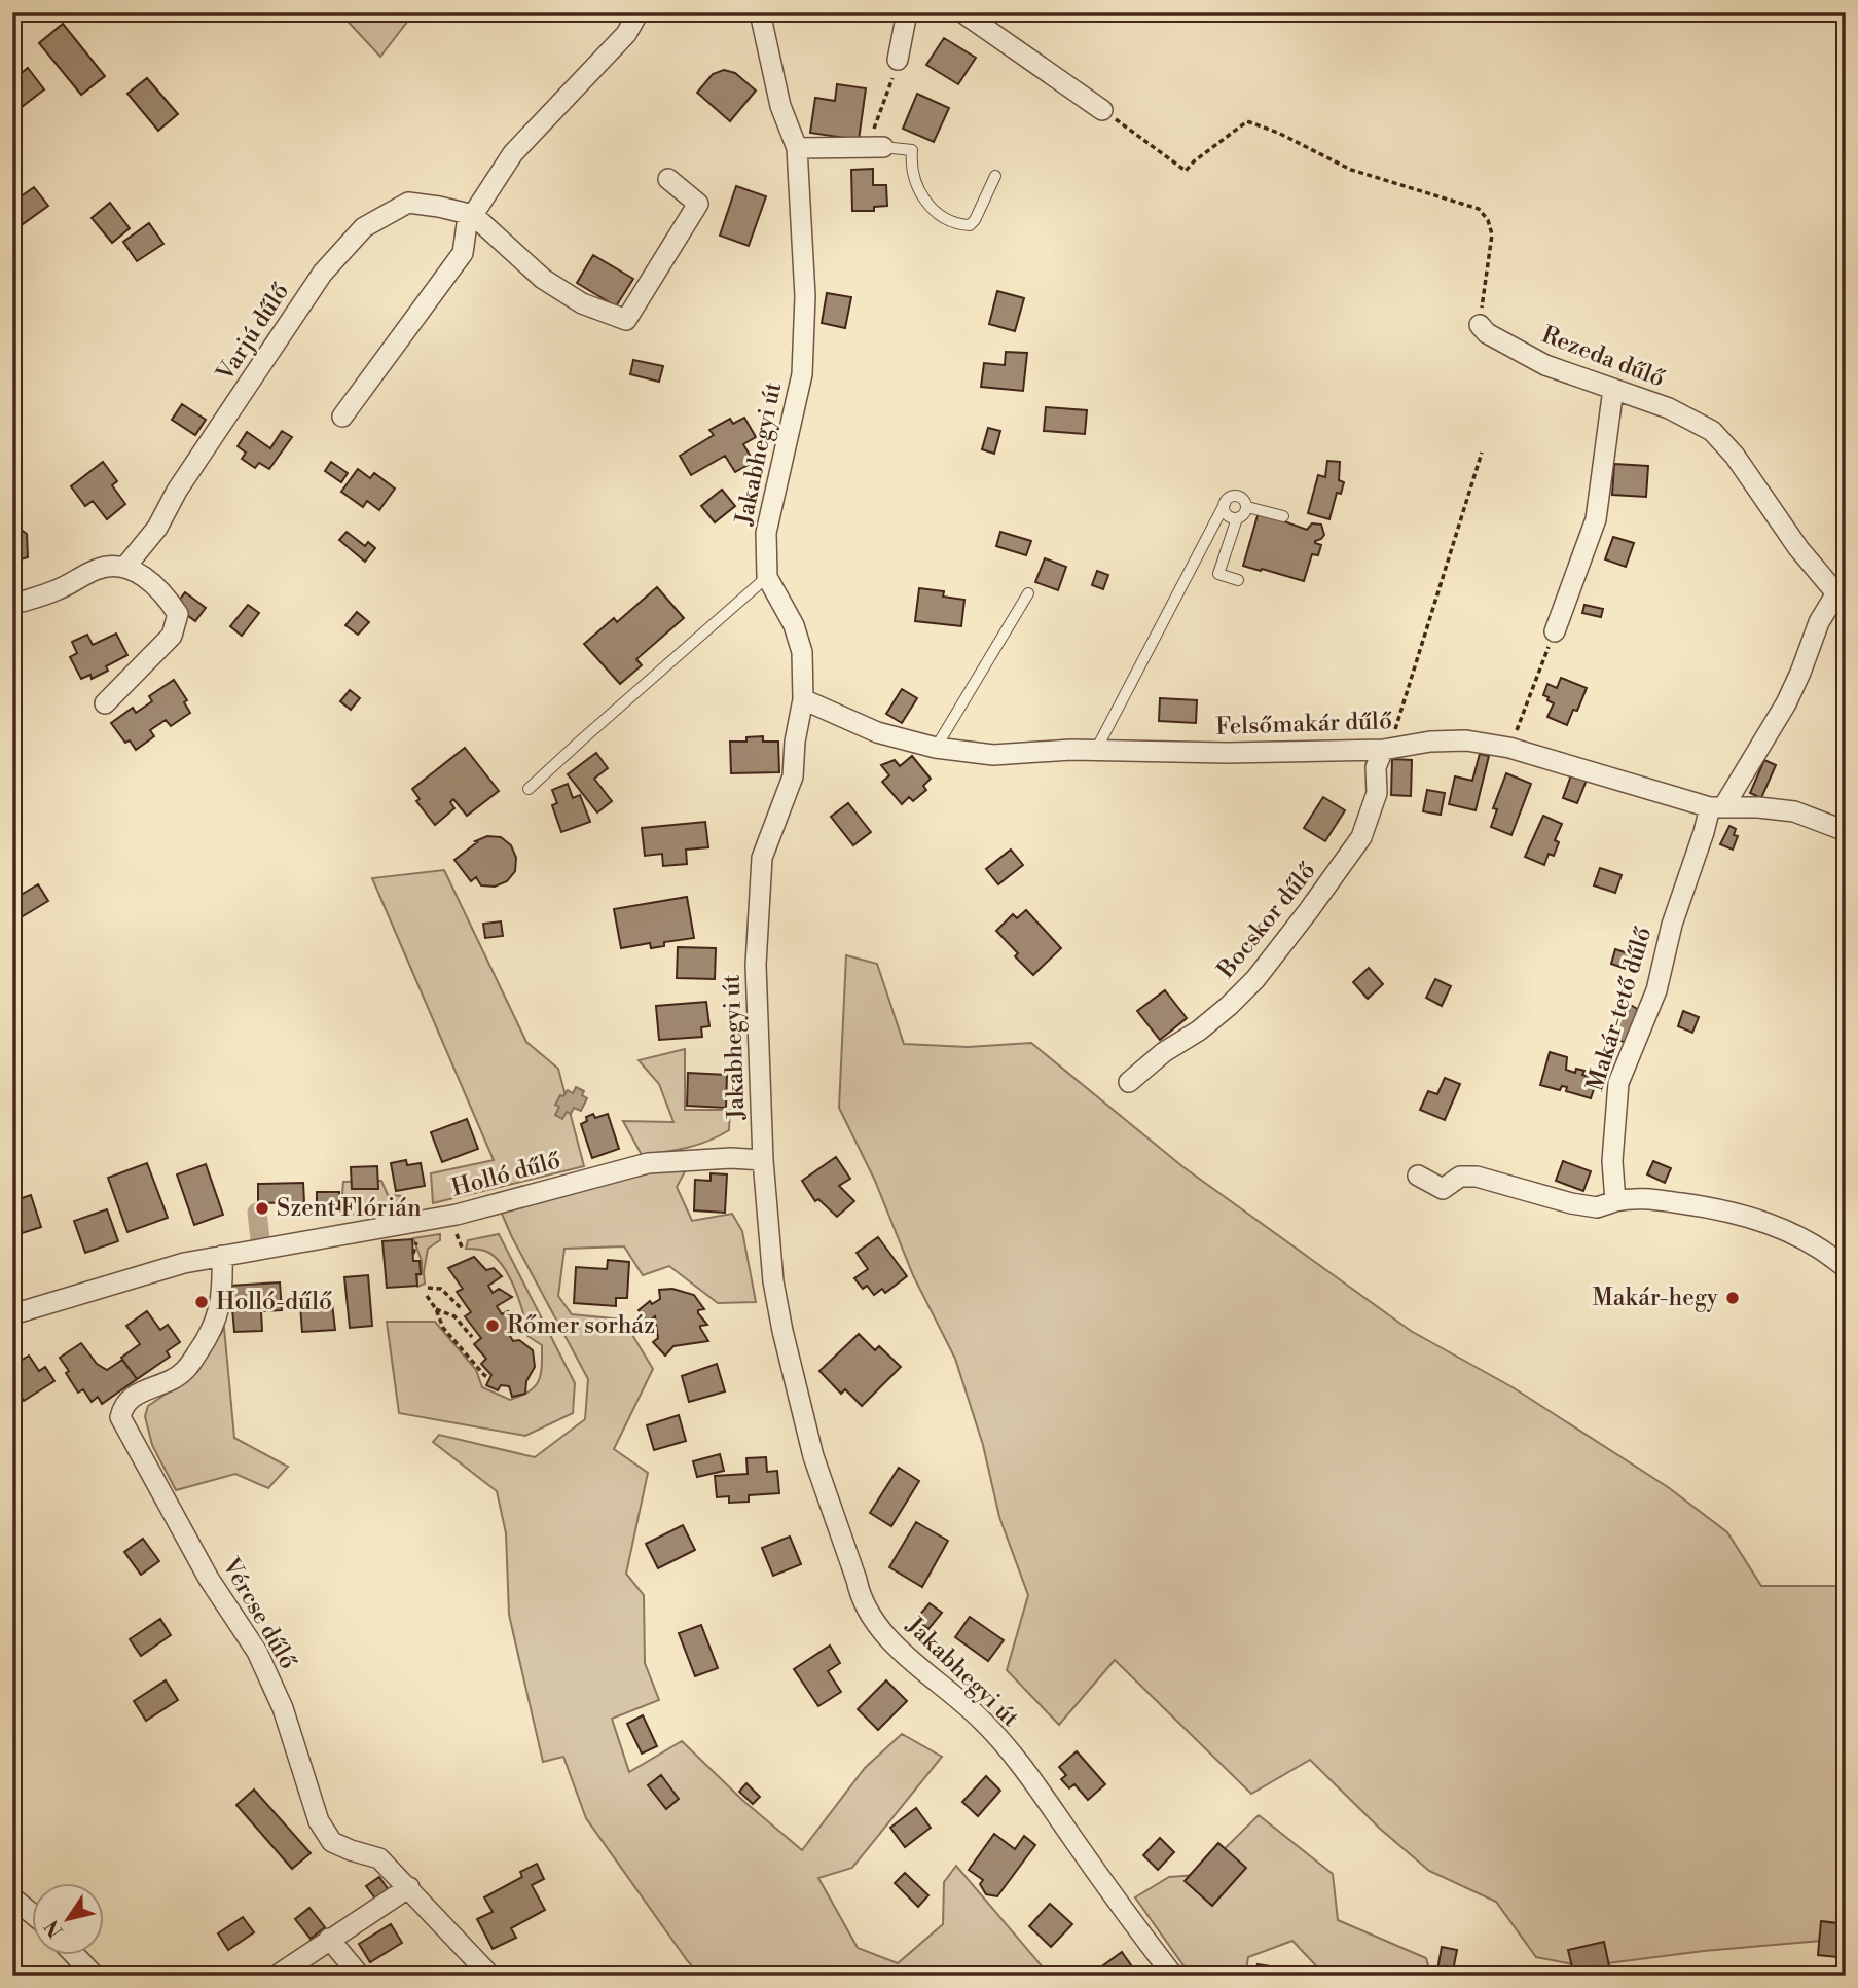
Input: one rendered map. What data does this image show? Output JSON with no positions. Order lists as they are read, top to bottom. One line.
{"streets":{"street":["Varjú dűlő","Rezeda dűlő","Jakabhegyi út","Felsőmakár dűlő","Bocskor dűlő","Makár-tető dűlő","Holló dűlő","Vércse dűlő"]},"crossings":[["Rezeda dűlő","Felsőmakár dűlő"],["Rezeda dűlő","Makár-tető dűlő"],["Jakabhegyi út","Felsőmakár dűlő"],["Jakabhegyi út","Holló dűlő"],["Felsőmakár dűlő","Bocskor dűlő"],["Felsőmakár dűlő","Makár-tető dűlő"],["Holló dűlő","Vércse dűlő"]],"places":["Szent Flórián","Makár-hegy","Holló-dűlő","Rőmer sorház"],"north":"bottom left"}
